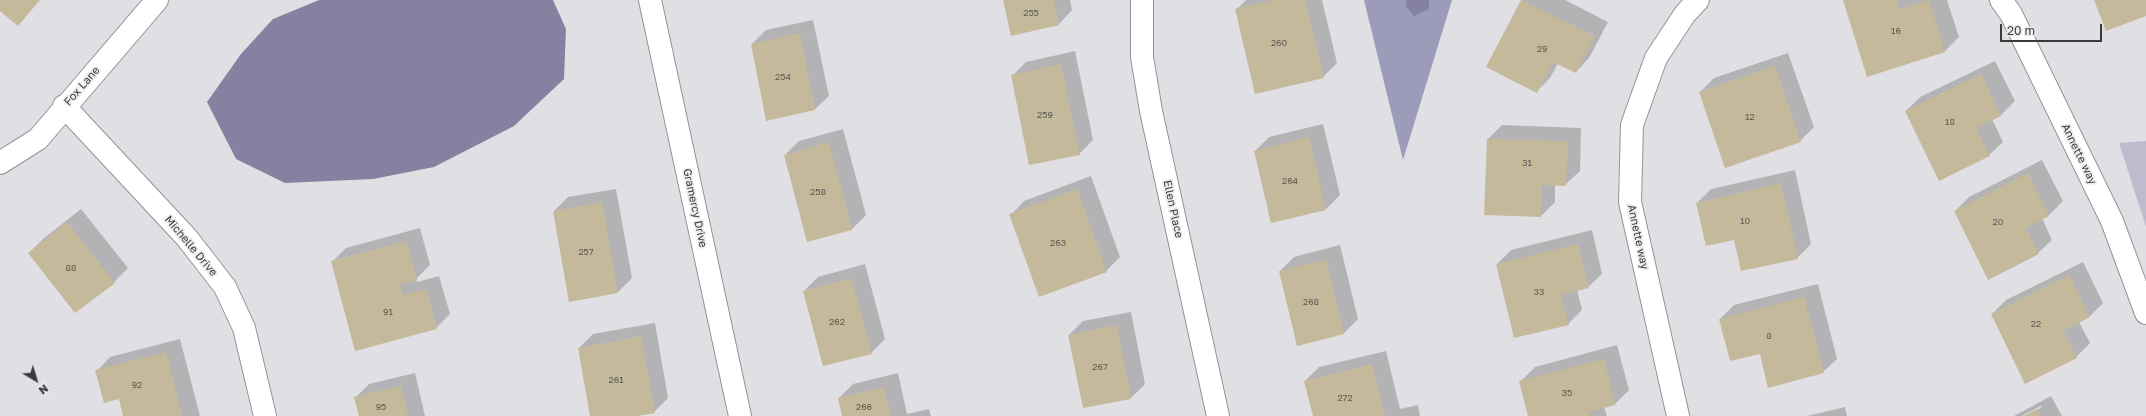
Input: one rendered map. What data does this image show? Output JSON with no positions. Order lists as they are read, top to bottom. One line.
{"streets":{"street":["Fox Lane","Annette way","Gramercy Drive","Ellen Place","Michelle Drive"]},"crossings":[["Fox Lane","Michelle Drive"]],"house_numbers":["255","16","260","29","254","259","12","18","31","264","258","10","20","263","257","88","33","268","91","262","22","8","267","261","92","35","272","95","266"],"scale_bar":"20 m","north":"bottom right"}
